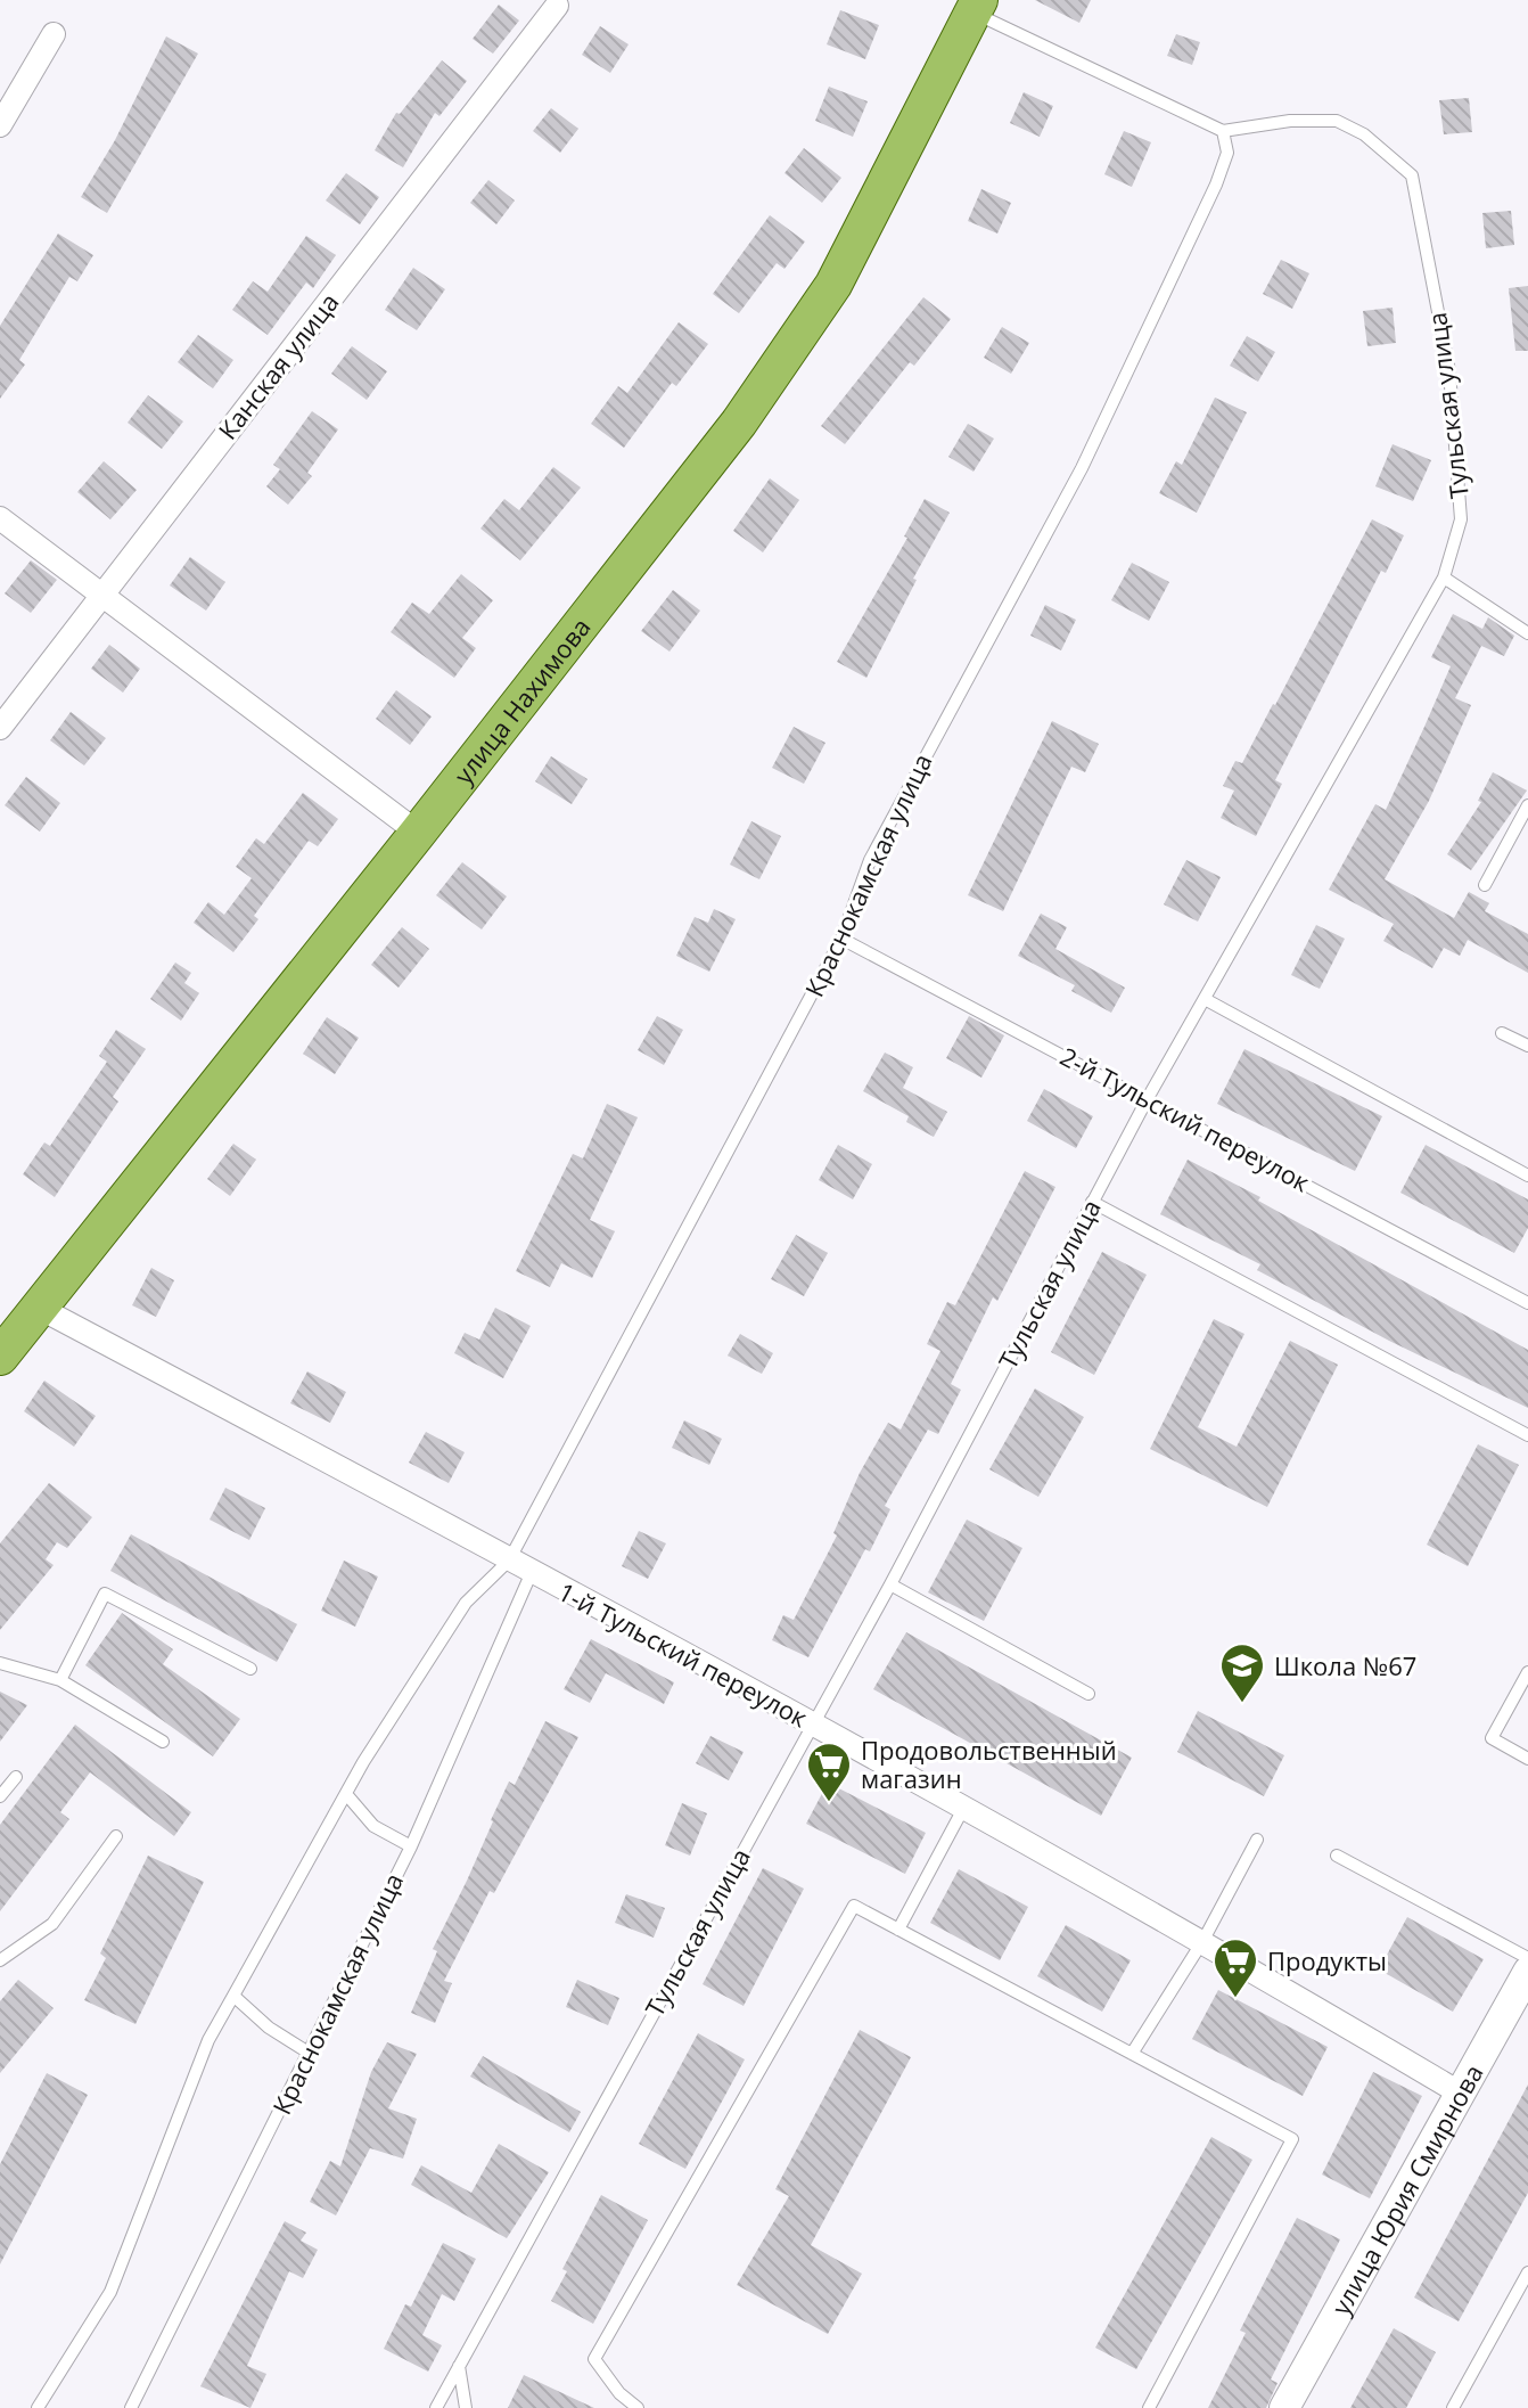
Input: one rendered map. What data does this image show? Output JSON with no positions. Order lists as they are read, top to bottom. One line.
{"streets":{"main road":["улица Нахимова"],"street":["Канская улица","1-й Тульский переулок","улица Юрия Смирнова"],"lane":["Тульская улица","Краснокамская улица","2-й Тульский переулок"]},"crossings":[["Тульская улица","Краснокамская улица"],["Тульская улица","2-й Тульский переулок"],["Тульская улица","1-й Тульский переулок"],["улица Нахимова","1-й Тульский переулок"],["Краснокамская улица","2-й Тульский переулок"],["Краснокамская улица","1-й Тульский переулок"],["1-й Тульский переулок","улица Юрия Смирнова"]],"places":{"school or university":["Школа №67"],"supermarket":["Продовольственный магазин","Продукты"]}}
